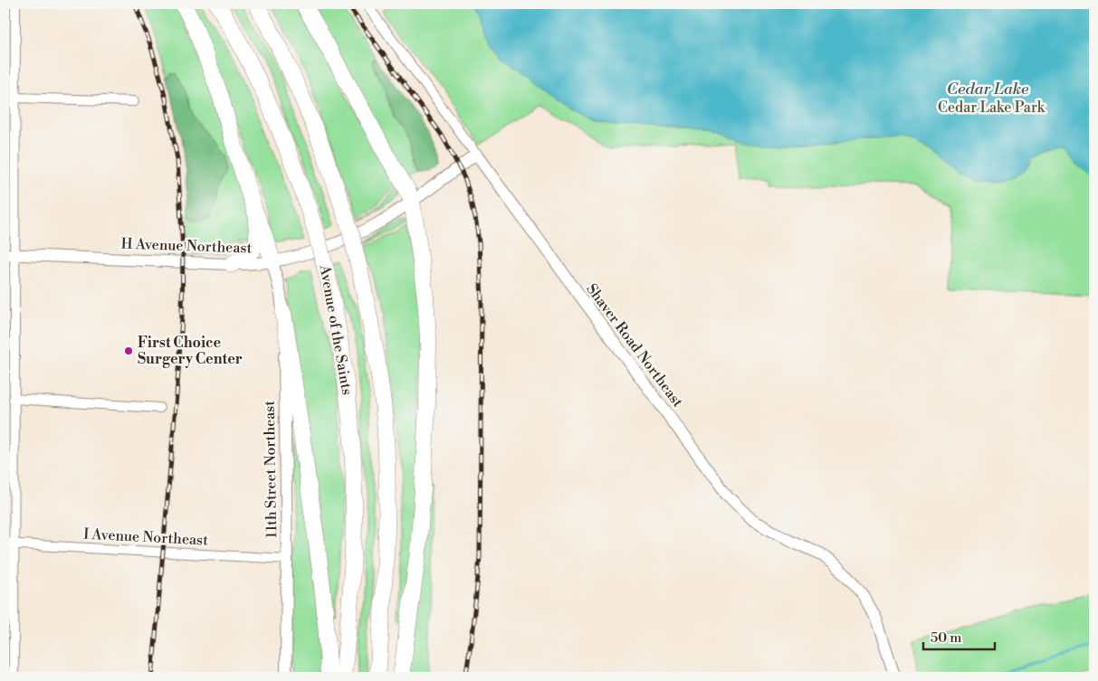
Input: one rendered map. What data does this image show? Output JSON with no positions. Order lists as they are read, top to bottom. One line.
{"streets":{"highway":["Avenue of the Saints"],"street":["H Avenue Northeast","Shaver Road Northeast","11th Street Northeast","I Avenue Northeast"]},"crossings":[["H Avenue Northeast","Shaver Road Northeast"],["H Avenue Northeast","11th Street Northeast"],["11th Street Northeast","I Avenue Northeast"]],"water":["Cedar Lake"],"parks":["Cedar Lake Park"],"places":["First Choice Surgery Center"],"scale_bar":"50 m"}
